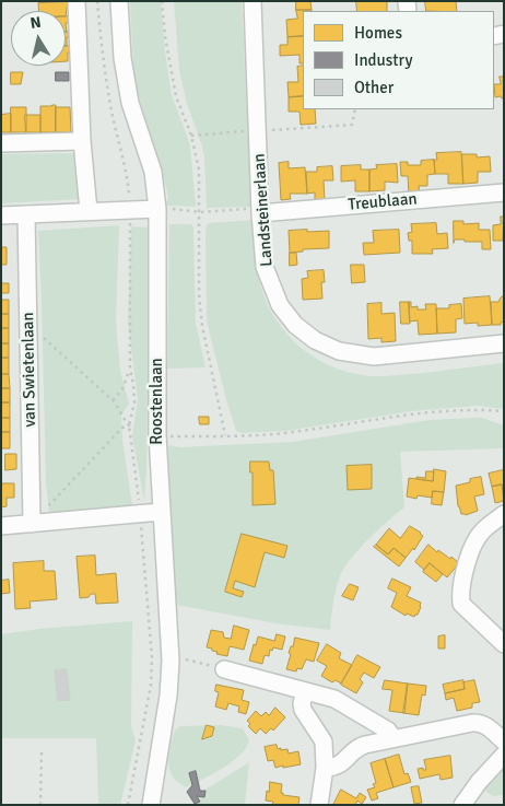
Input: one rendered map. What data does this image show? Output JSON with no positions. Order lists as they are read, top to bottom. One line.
{"streets":{"street":["Treublaan","Landsteinerlaan","van Swietenlaan","Roostenlaan"]},"crossings":[["Treublaan","Landsteinerlaan"]],"legend":["Homes","Industry","Other"],"north":"top"}
